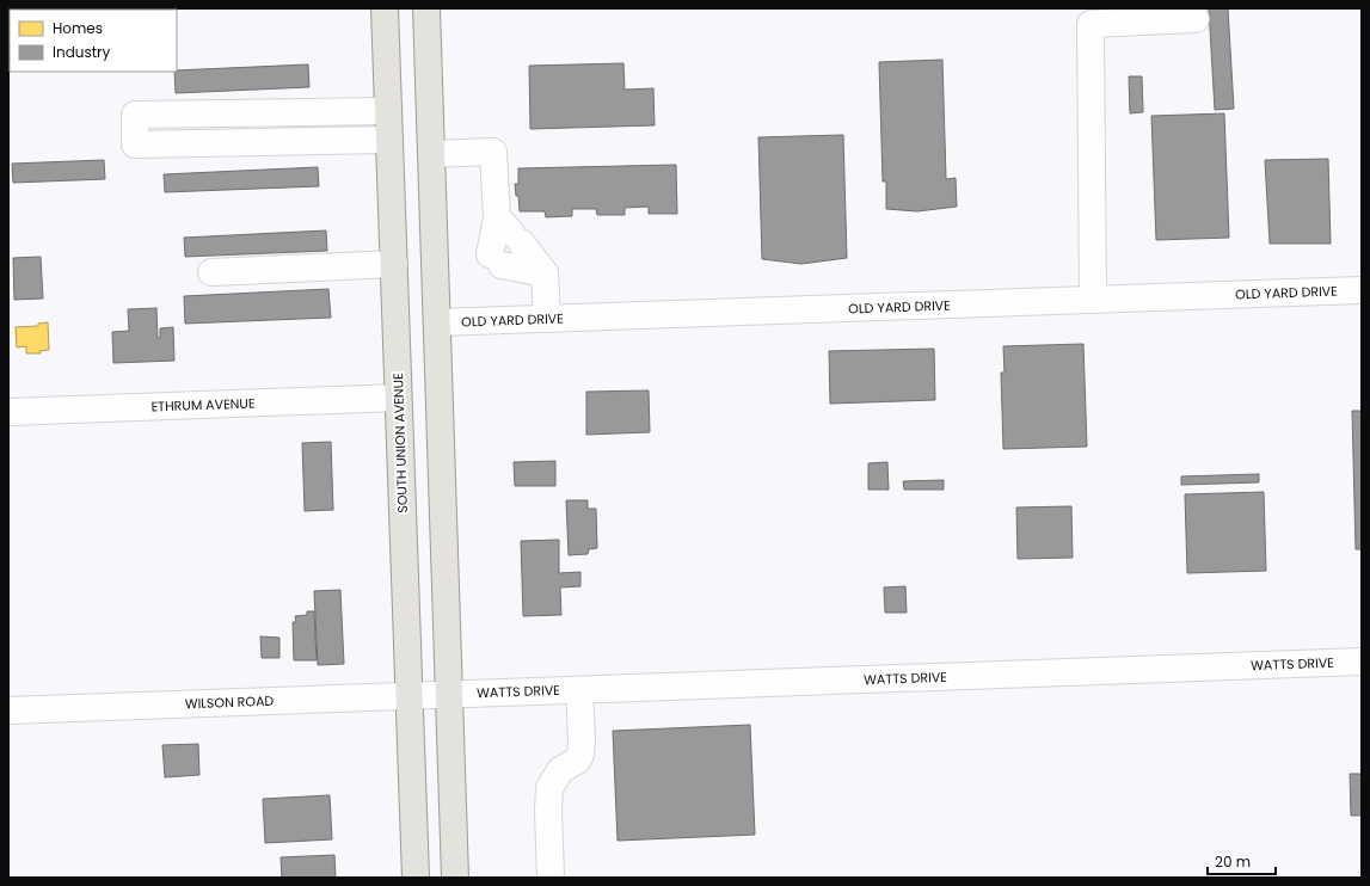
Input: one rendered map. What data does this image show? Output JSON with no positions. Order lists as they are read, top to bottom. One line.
{"streets":{"main road":["SOUTH UNION AVENUE"],"street":["OLD YARD DRIVE","ETHRUM AVENUE","WATTS DRIVE","WILSON ROAD"]},"crossings":[["ETHRUM AVENUE","SOUTH UNION AVENUE"],["SOUTH UNION AVENUE","WILSON ROAD"],["WATTS DRIVE","WILSON ROAD"]],"legend":["Homes","Industry"],"scale_bar":"20 m"}
